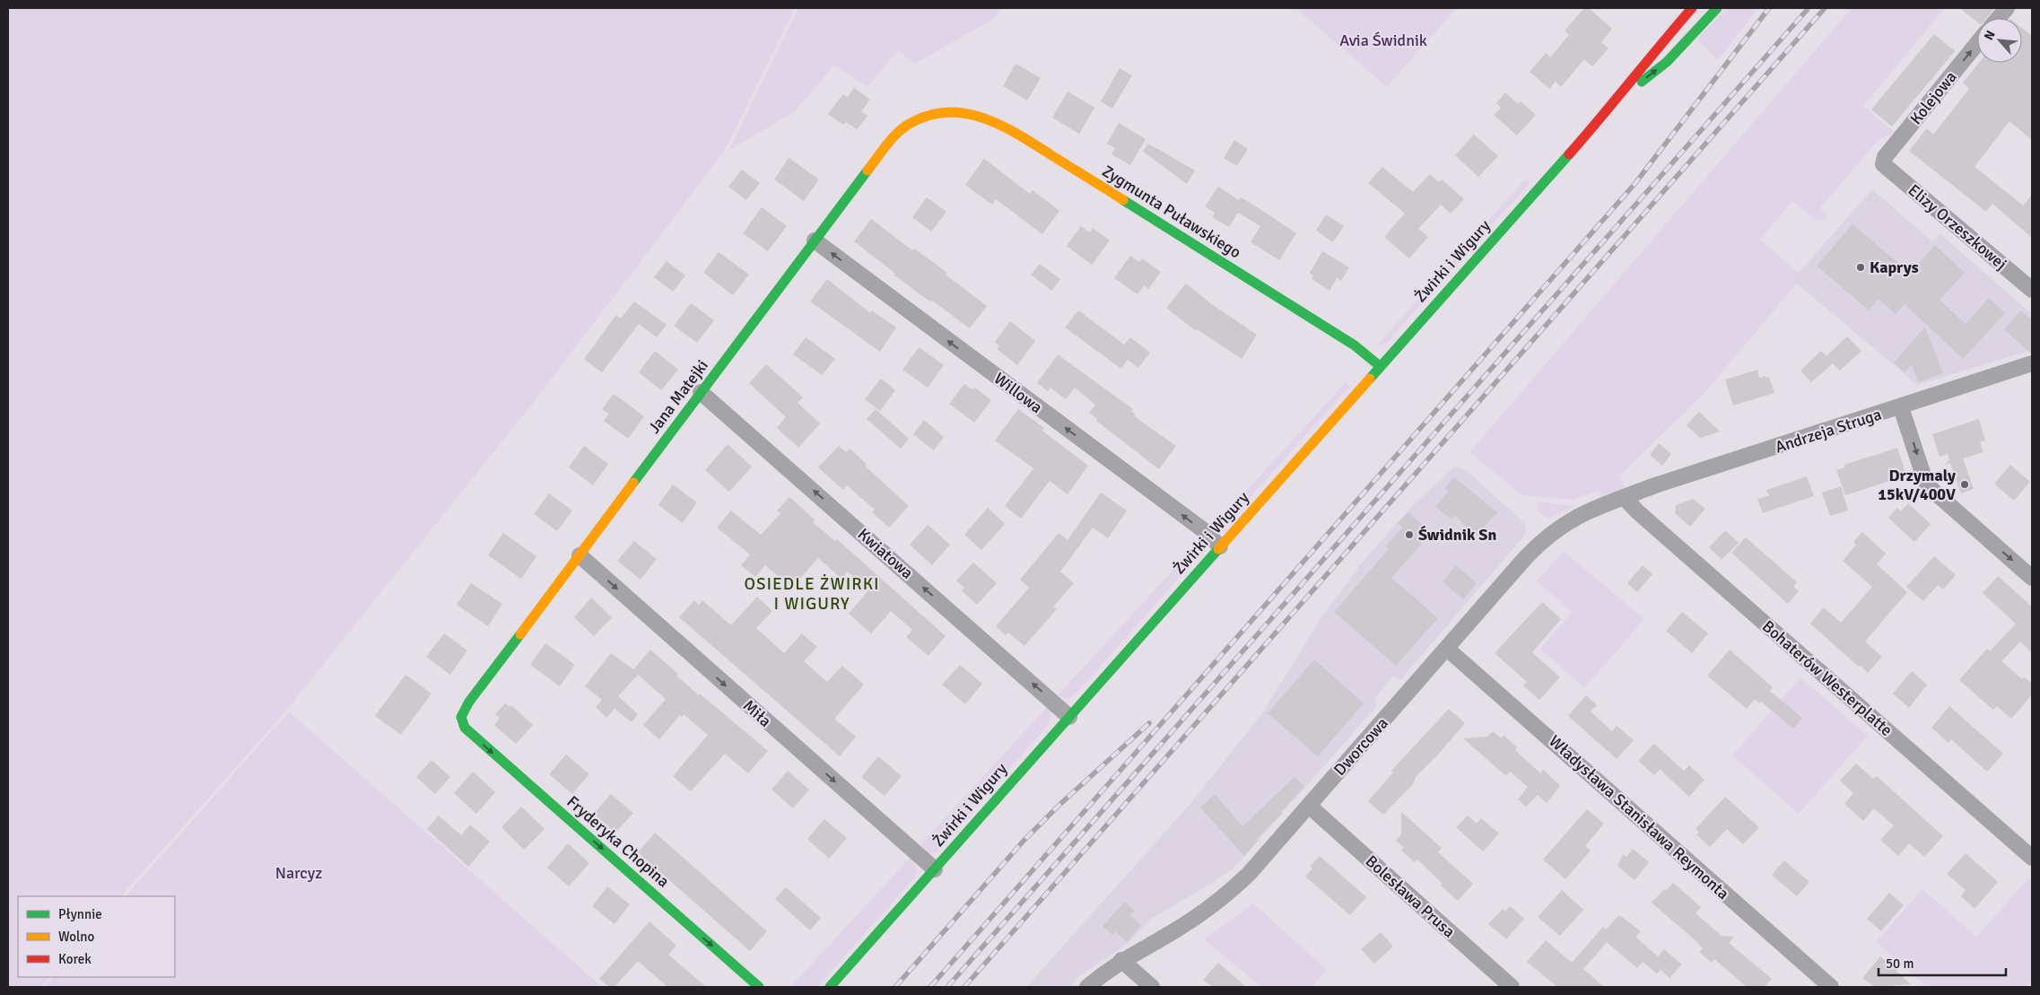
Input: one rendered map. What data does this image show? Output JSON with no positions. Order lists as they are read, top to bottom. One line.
{"streets":{"street":["Kolejowa","Zygmunta Puławskiego","Elizy Orzeszkowej","Żwirki i Wigury","Willowa","Jana Matejki","Andrzeja Struga","Kwiatowa","Bohaterów Westerplatte","Miła","Dworcowa","Władysława Stanisława Reymonta","Fryderyka Chopina","Bolesława Prusa"]},"crossings":[["Kolejowa","Elizy Orzeszkowej"],["Zygmunta Puławskiego","Żwirki i Wigury"],["Zygmunta Puławskiego","Jana Matejki"],["Żwirki i Wigury","Willowa"],["Żwirki i Wigury","Kwiatowa"],["Żwirki i Wigury","Miła"],["Willowa","Jana Matejki"],["Jana Matejki","Kwiatowa"],["Jana Matejki","Miła"],["Jana Matejki","Fryderyka Chopina"],["Andrzeja Struga","Bohaterów Westerplatte"],["Andrzeja Struga","Dworcowa"],["Bohaterów Westerplatte","Dworcowa"],["Dworcowa","Władysława Stanisława Reymonta"],["Dworcowa","Bolesława Prusa"]],"one_way":["Kolejowa","Willowa","Kwiatowa","Miła","Fryderyka Chopina"],"districts":["OSIEDLE ŻWIRKI I WIGURY"],"parks":["Avia Świdnik","Narcyz"],"places":["Kaprys","Drzymaly 15kV/400V","Świdnik Sn"],"legend":["Płynnie","Wolno","Korek"],"scale_bar":"50 m","north":"top left"}
